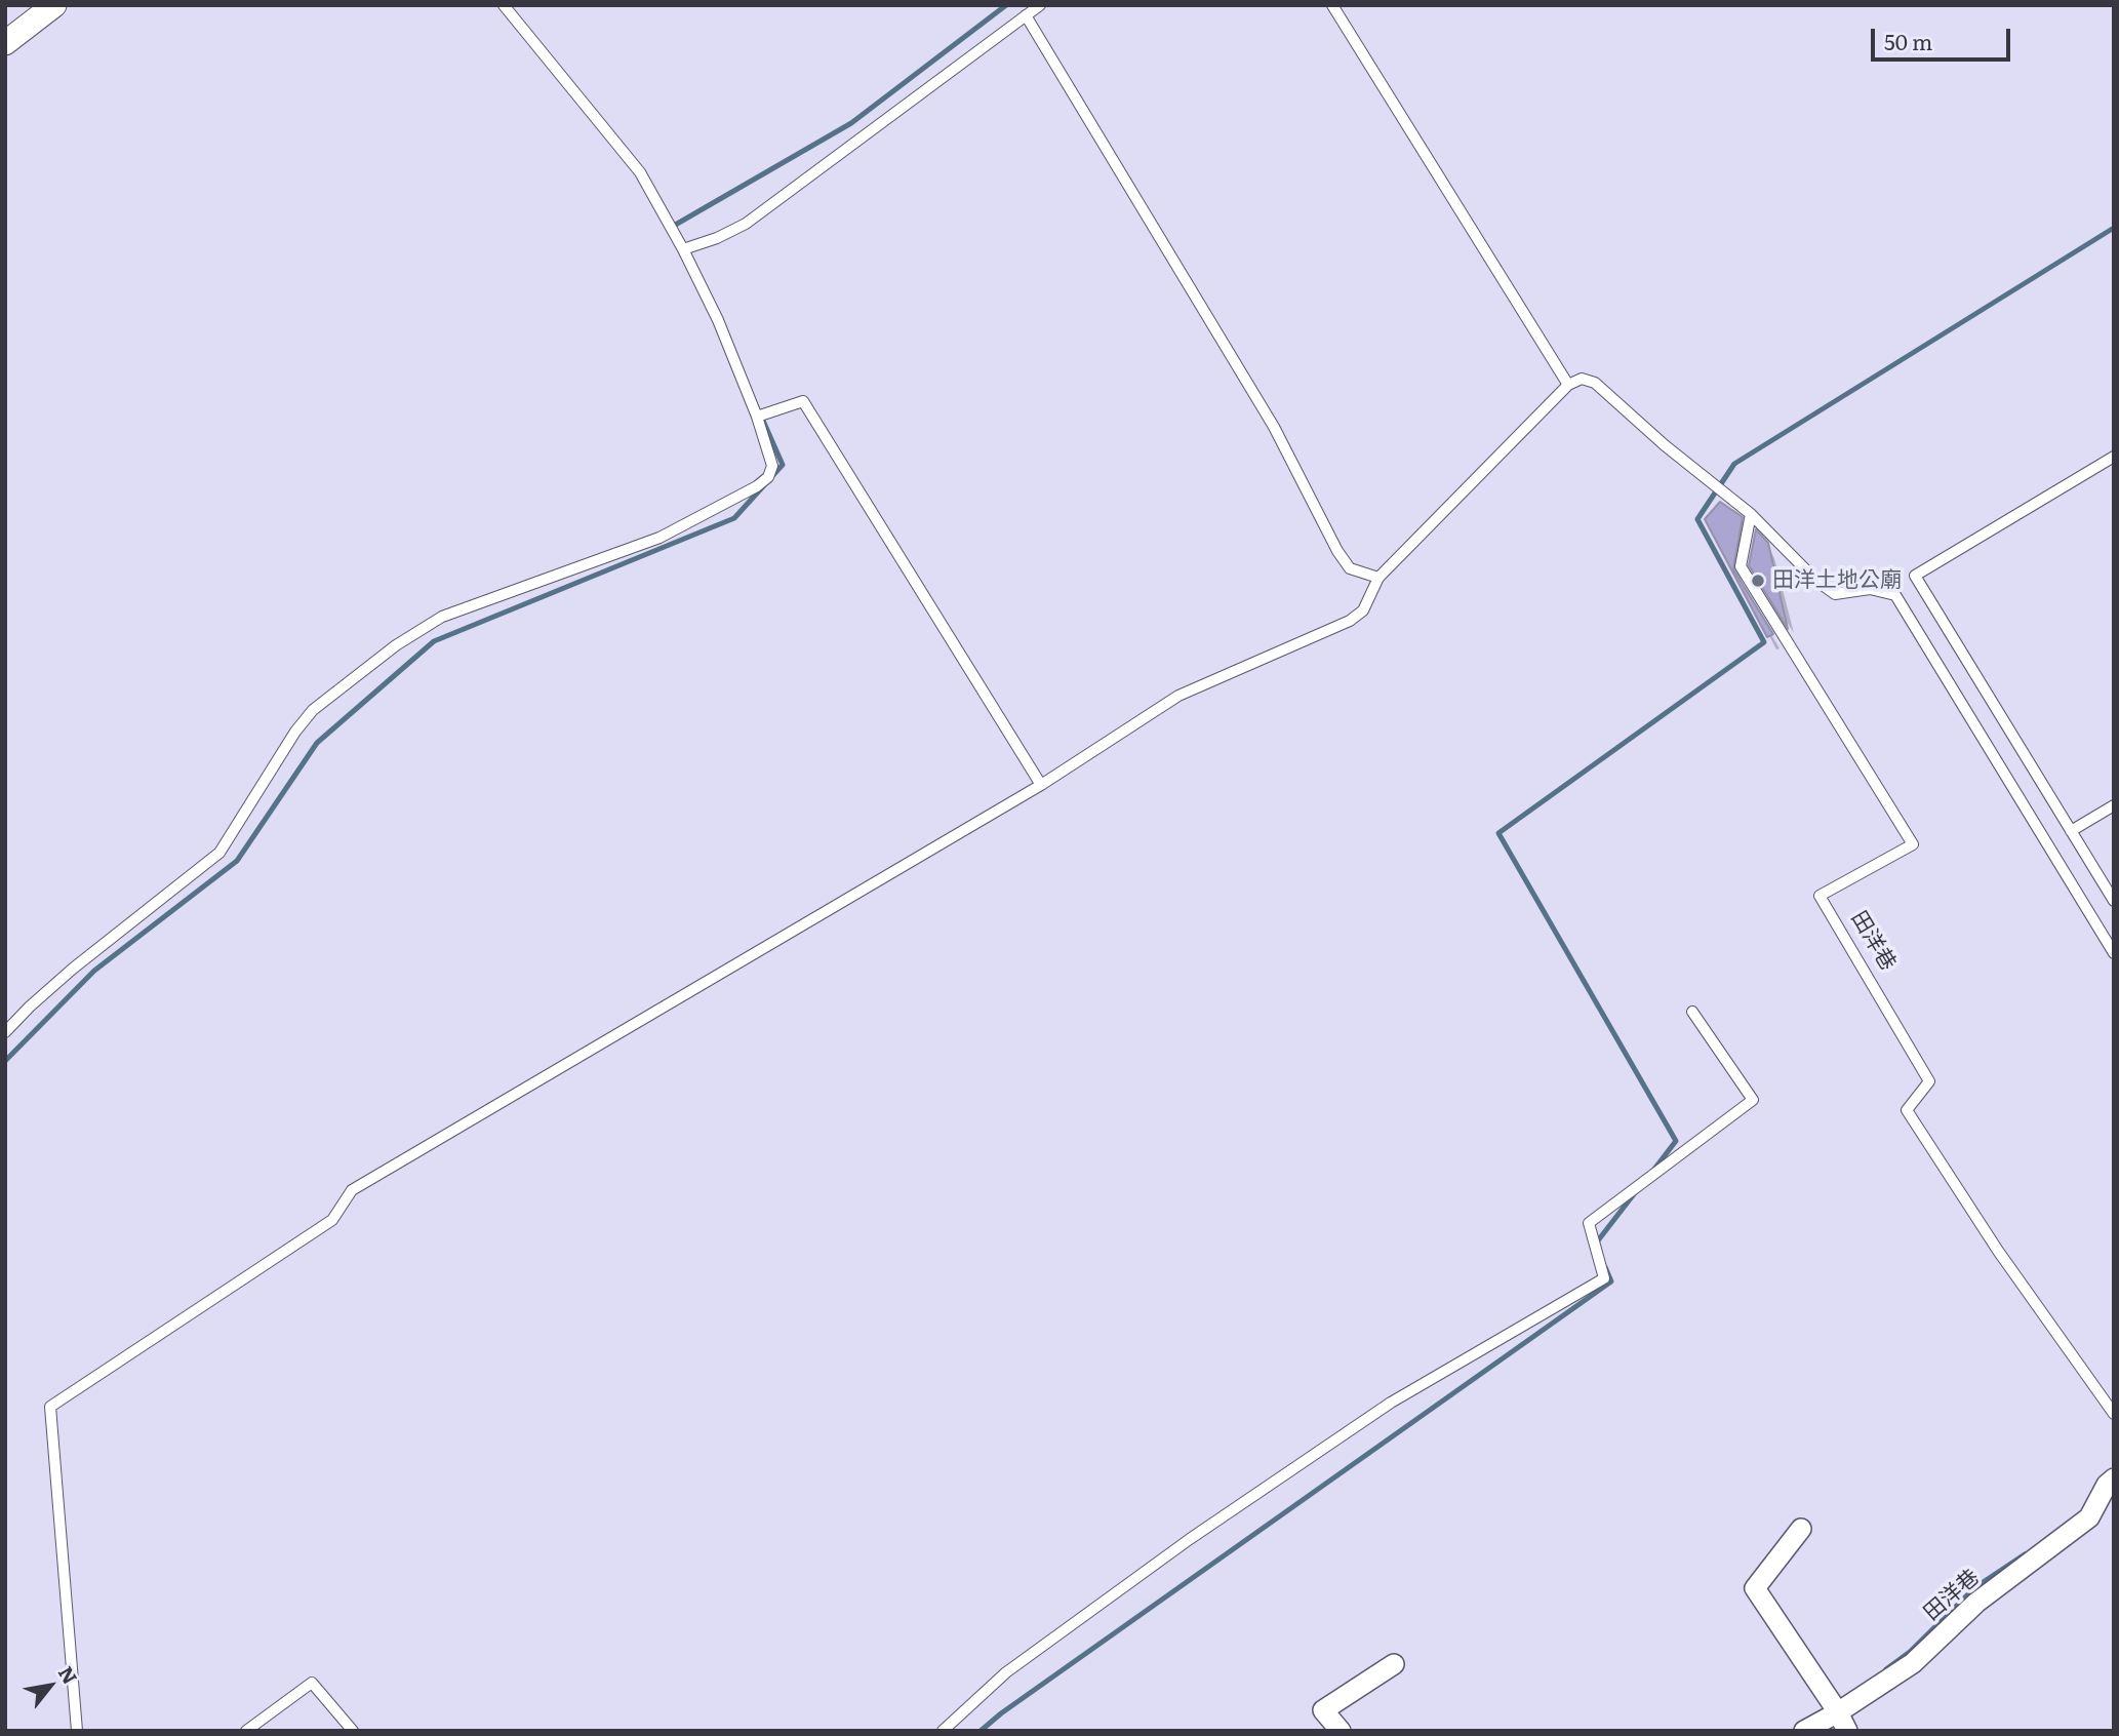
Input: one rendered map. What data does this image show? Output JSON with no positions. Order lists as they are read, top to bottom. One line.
{"streets":{"street":["田洋巷"]},"places":["田洋土地公廟"],"scale_bar":"50 m","north":"top right"}
